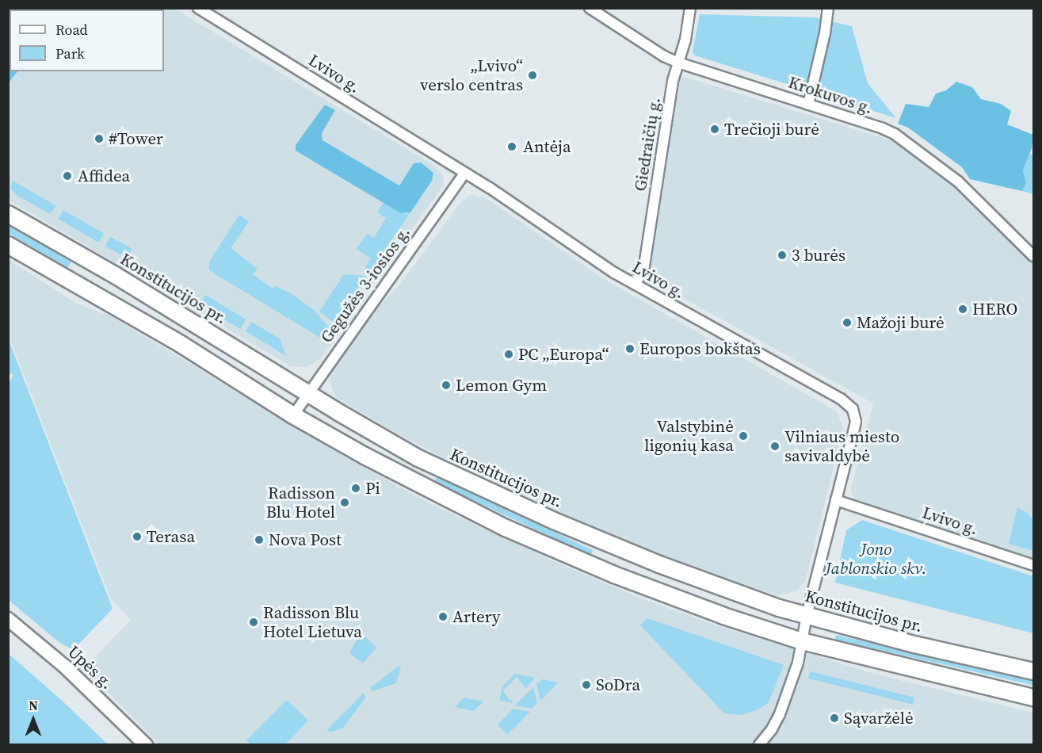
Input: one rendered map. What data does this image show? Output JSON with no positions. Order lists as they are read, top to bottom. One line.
{"streets":{"main road":["Konstitucijos pr."],"street":["Lvivo g.","Krokuvos g.","Giedraičių g.","Gegužės 3-iosios g.","Upės g."]},"crossings":[["Lvivo g.","Giedraičių g."],["Lvivo g.","Gegužės 3-iosios g."],["Krokuvos g.","Giedraičių g."],["Gegužės 3-iosios g.","Konstitucijos pr."]],"parks":["Jono Jablonskio skv."],"places":["„Lvivo“ verslo centras","Trečioji burė","#Tower","Antėja","Affidea","3 burės","HERO","Mažoji burė","Europos bokštas","PC „Europa“","Lemon Gym","Valstybinė ligonių kasa","Vilniaus miesto savivaldybė","Pi","Radisson Blu Hotel","Terasa","Nova Post","Artery","Radisson Blu Hotel Lietuva","SoDra","Sąvaržėlė"],"legend":["Road","Park"],"north":"top"}
